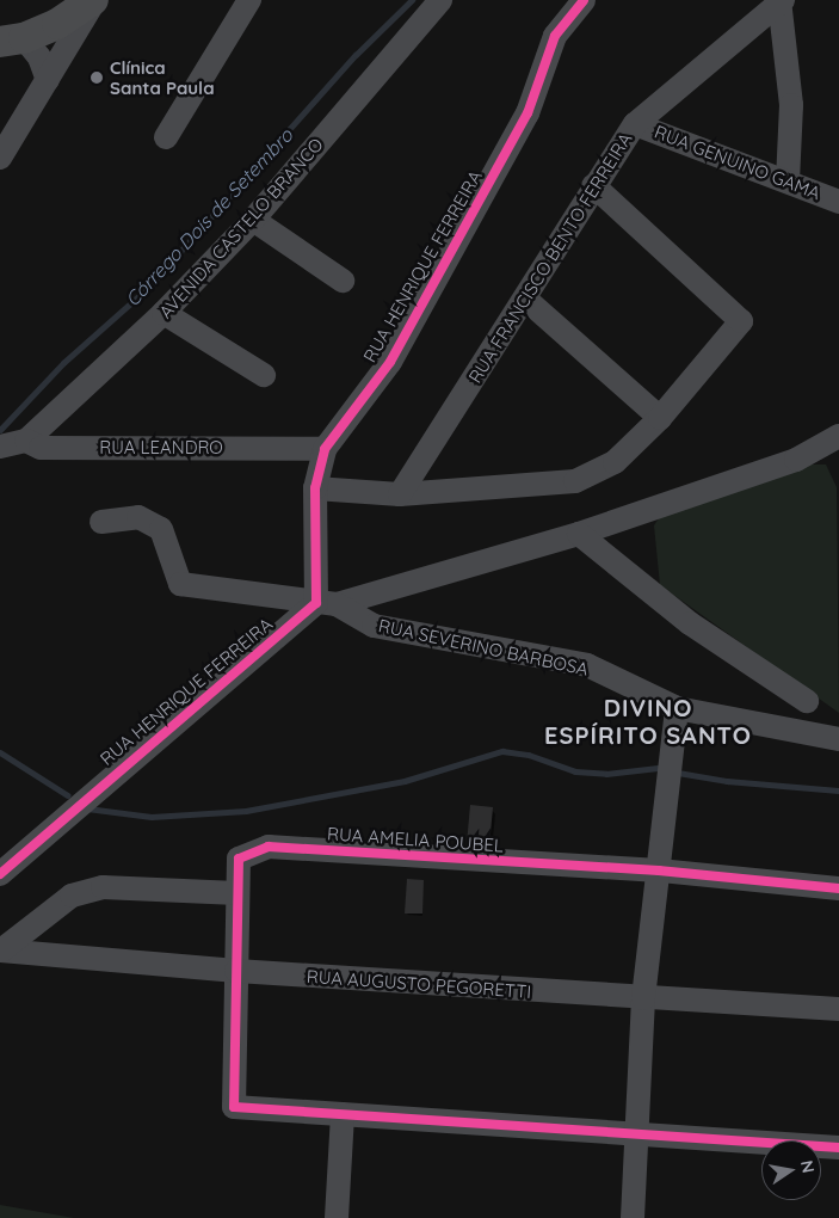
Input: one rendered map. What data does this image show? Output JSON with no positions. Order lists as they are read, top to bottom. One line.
{"streets":{"street":["RUA GENUINO GAMA","AVENIDA CASTELO BRANCO","RUA FRANCISCO BENTO FERREIRA","RUA HENRIQUE FERREIRA","RUA LEANDRO","RUA SEVERINO BARBOSA","RUA AMELIA POUBEL","RUA AUGUSTO PEGORETTI"]},"crossings":[["RUA GENUINO GAMA","RUA FRANCISCO BENTO FERREIRA"],["AVENIDA CASTELO BRANCO","RUA LEANDRO"],["RUA HENRIQUE FERREIRA","RUA LEANDRO"],["RUA HENRIQUE FERREIRA","RUA SEVERINO BARBOSA"],["RUA AMELIA POUBEL","RUA AUGUSTO PEGORETTI"]],"districts":["DIVINO ESPÍRITO SANTO"],"water":["Córrego Dois de Setembro"],"places":["Clínica Santa Paula"],"north":"right"}
